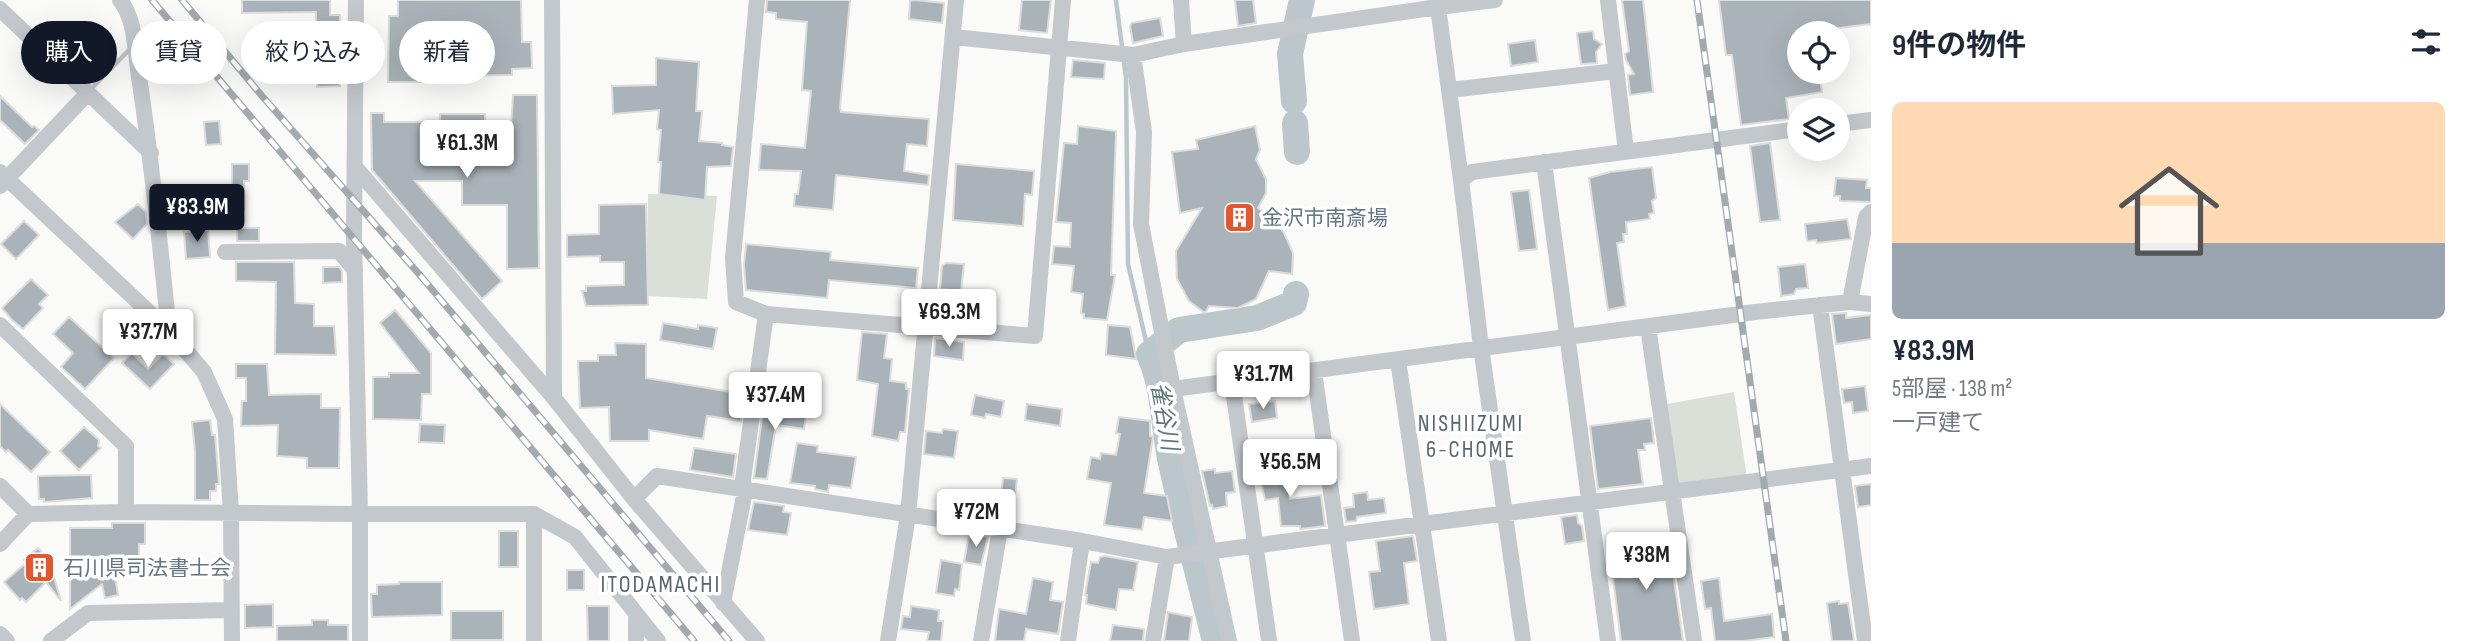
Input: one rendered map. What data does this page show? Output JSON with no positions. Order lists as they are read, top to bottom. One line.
{"districts":["NISHIIZUMI 6-CHOME","ITODAMACHI"],"water":["雀谷川"],"places":{"building":["金沢市南斎場","石川県司法書士会"]},"page":{"heading":"9件の物件","chip":["購入","賃貸","絞り込み","新着"],"list":[{"name":"¥83.9M","note":"5部屋 · 138 m² · 一戸建て"}],"price":["¥61.3M","¥83.9M","¥69.3M","¥37.7M","¥31.7M","¥37.4M","¥56.5M","¥72M","¥38M"]}}
